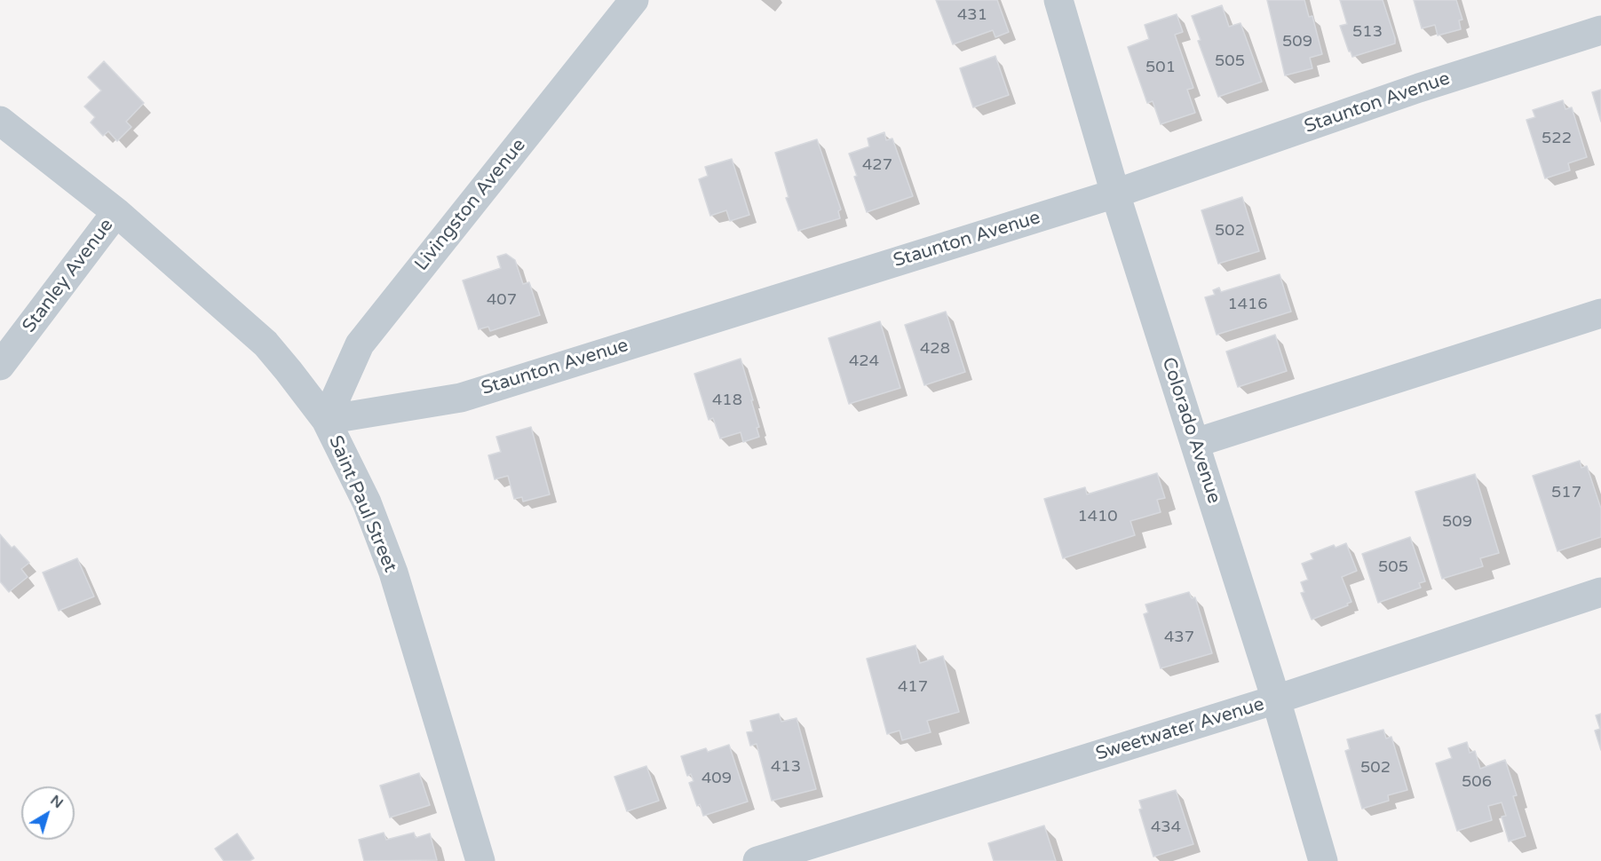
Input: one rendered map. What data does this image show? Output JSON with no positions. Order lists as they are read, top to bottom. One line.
{"streets":{"street":["Staunton Avenue","Livingston Avenue","Stanley Avenue","Colorado Avenue","Saint Paul Street","Sweetwater Avenue"]},"crossings":[["Staunton Avenue","Livingston Avenue"],["Staunton Avenue","Colorado Avenue"],["Staunton Avenue","Saint Paul Street"],["Livingston Avenue","Saint Paul Street"],["Stanley Avenue","Saint Paul Street"],["Colorado Avenue","Sweetwater Avenue"]],"house_numbers":["431","513","509","505","501","522","427","502","407","1416","428","424","418","517","1410","509","505","437","417","413","502","409","506","434"],"north":"top right"}
